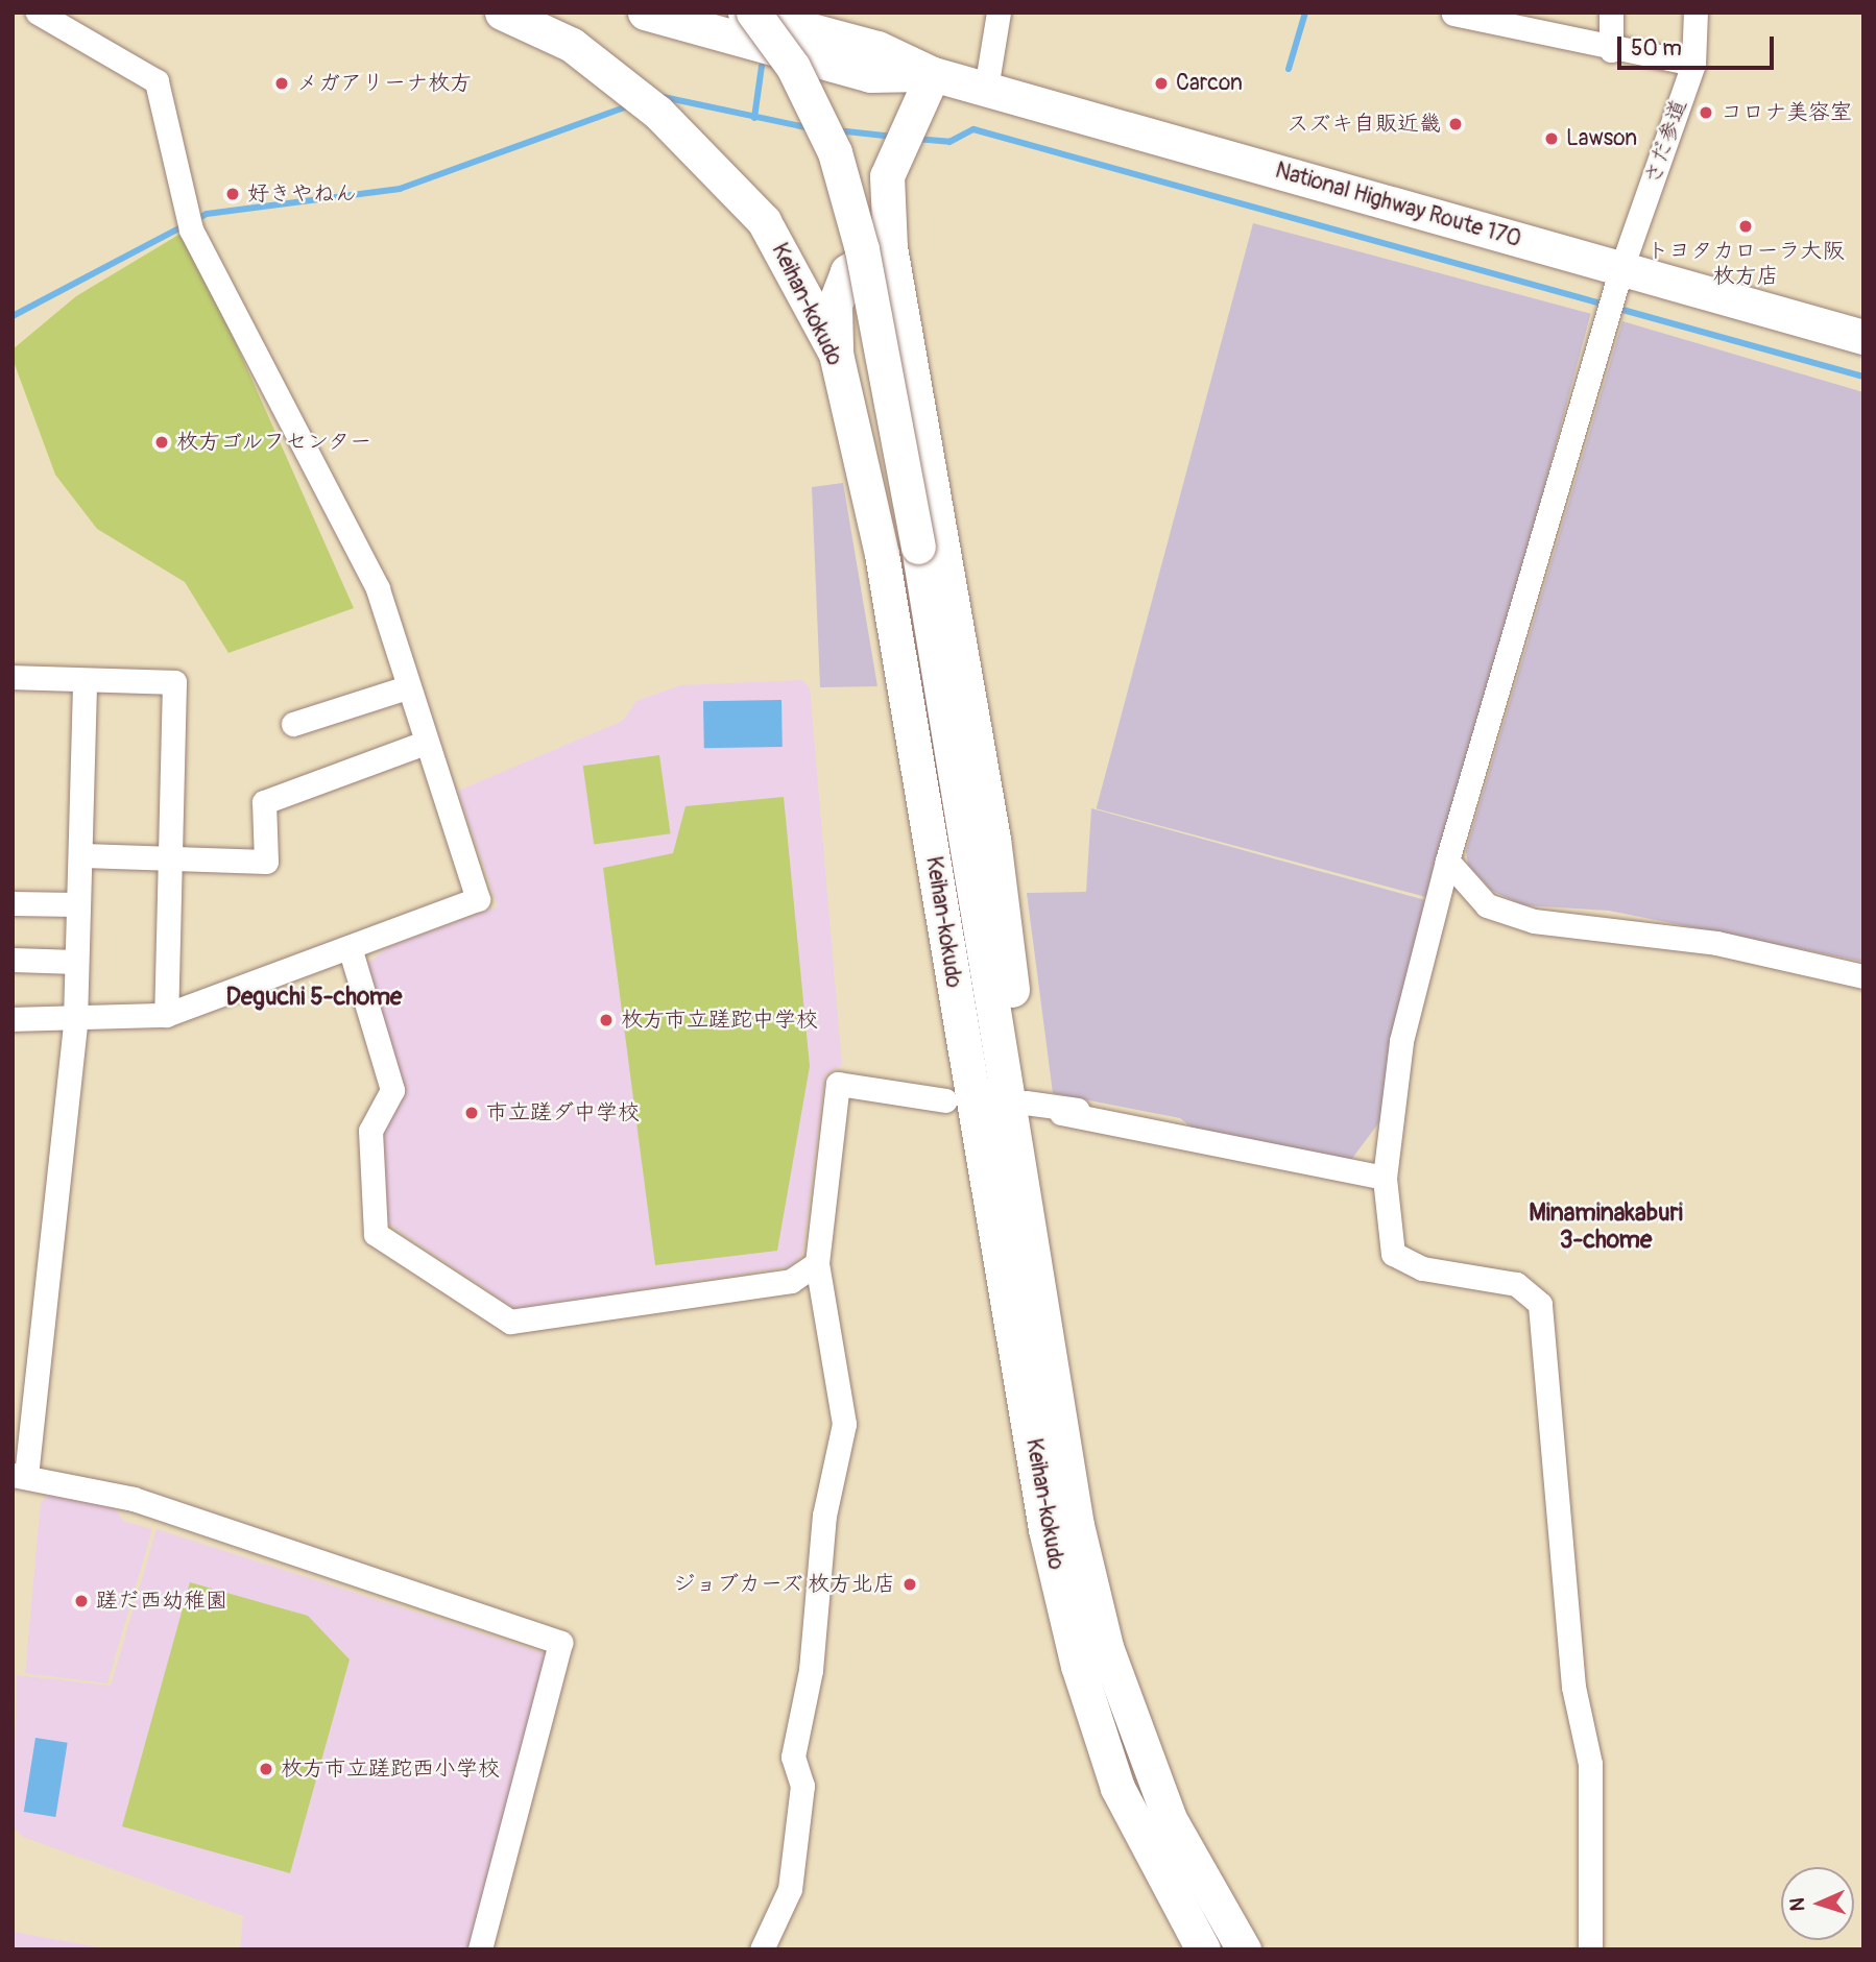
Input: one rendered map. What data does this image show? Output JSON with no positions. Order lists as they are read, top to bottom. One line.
{"streets":{"highway":["National Highway Route 170","Keihan-kokudo"],"street":["さだ参道"]},"crossings":[["さだ参道","National Highway Route 170"]],"districts":["Deguchi 5-chome","Minaminakaburi 3-chome"],"places":["メガアリーナ枚方","Carcon","コロナ美容室","スズキ自販近畿","Lawson","好きやねん","トヨタカローラ大阪 枚方店","枚方ゴルフセンター","枚方市立蹉跎中学校","市立蹉ダ中学校","ジョブカーズ 枚方北店","蹉だ西幼稚園","枚方市立蹉跎西小学校"],"scale_bar":"50 m","north":"left"}
